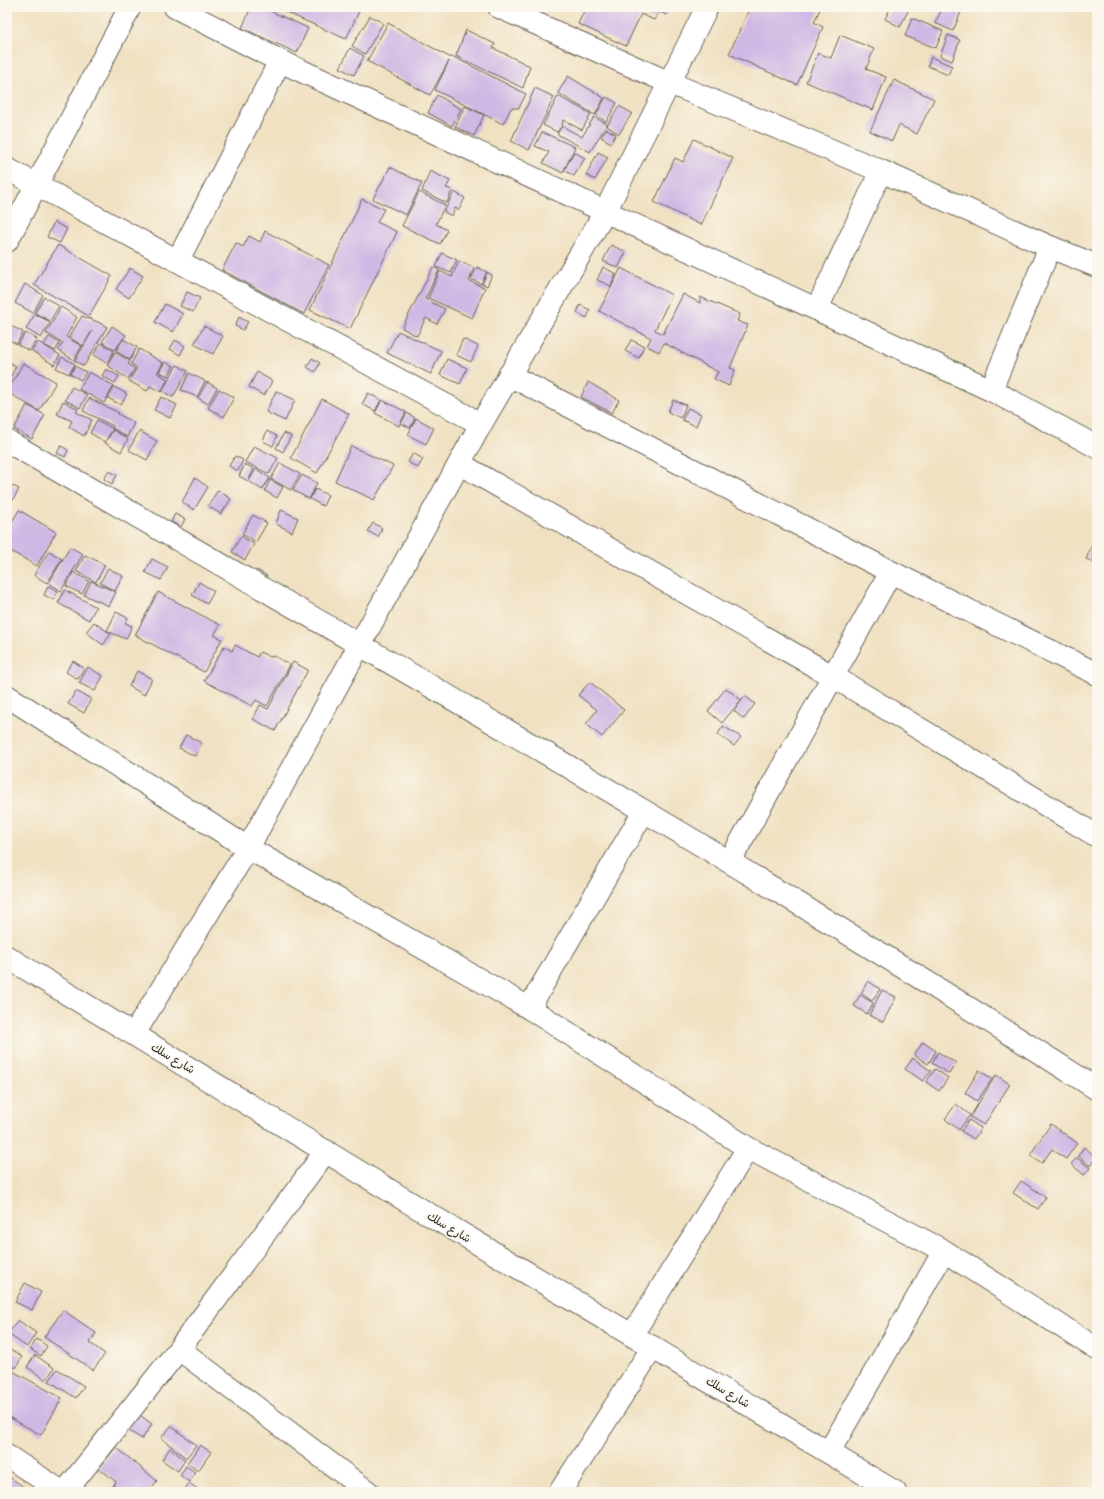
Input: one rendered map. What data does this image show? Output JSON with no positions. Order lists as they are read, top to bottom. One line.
{"streets":{"street":["شارع سلك"]}}
